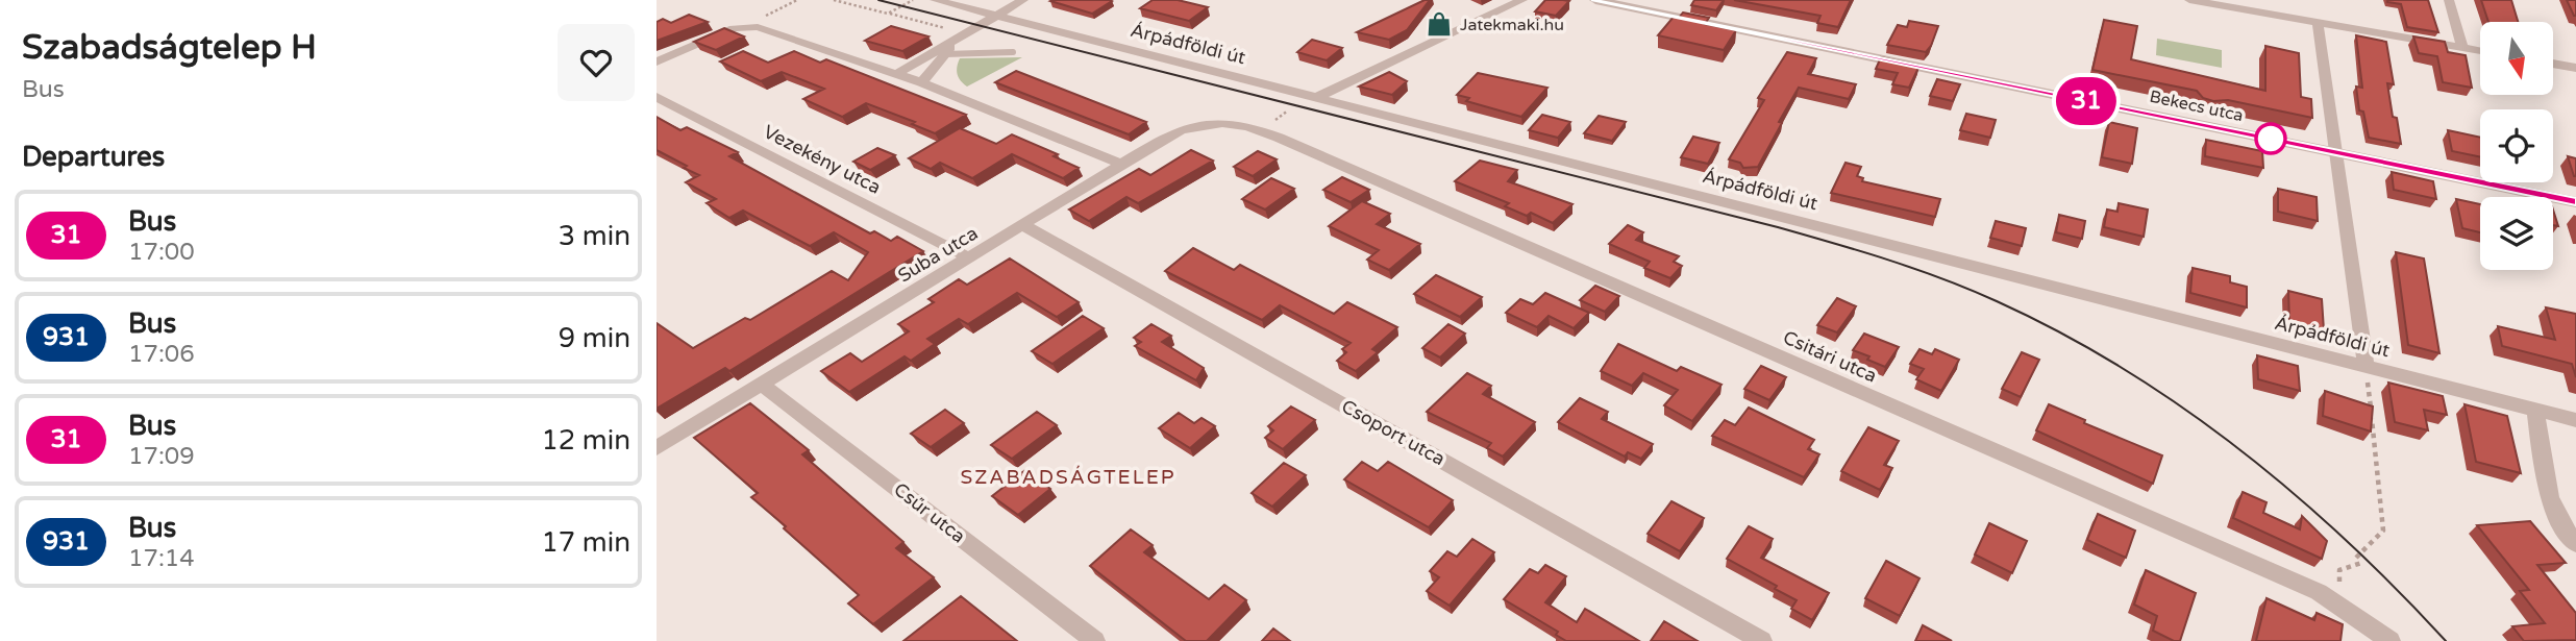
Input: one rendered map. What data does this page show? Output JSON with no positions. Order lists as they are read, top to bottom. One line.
{"streets":{"street":["Árpádföldi út","Bekecs utca","Vezekény utca","Suba utca","Csitári utca","Csoport utca","Csűr utca"]},"crossings":[["Vezekény utca","Suba utca"],["Suba utca","Csitári utca"],["Suba utca","Csoport utca"],["Suba utca","Csűr utca"]],"districts":["SZABADSÁGTELEP"],"places":{"shop":["Jatekmaki.hu"]},"lines":["bus line 31"],"north":"bottom","page":{"heading":[["Szabadságtelep H","Bus"],"Departures"],"on_map":"31","list":[{"mark":"31","name":"Bus","note":"17:00","value":"3 min"},{"mark":"931","name":"Bus","note":"17:06","value":"9 min"},{"mark":"31","name":"Bus","note":"17:09","value":"12 min"},{"mark":"931","name":"Bus","note":"17:14","value":"17 min"}]}}
